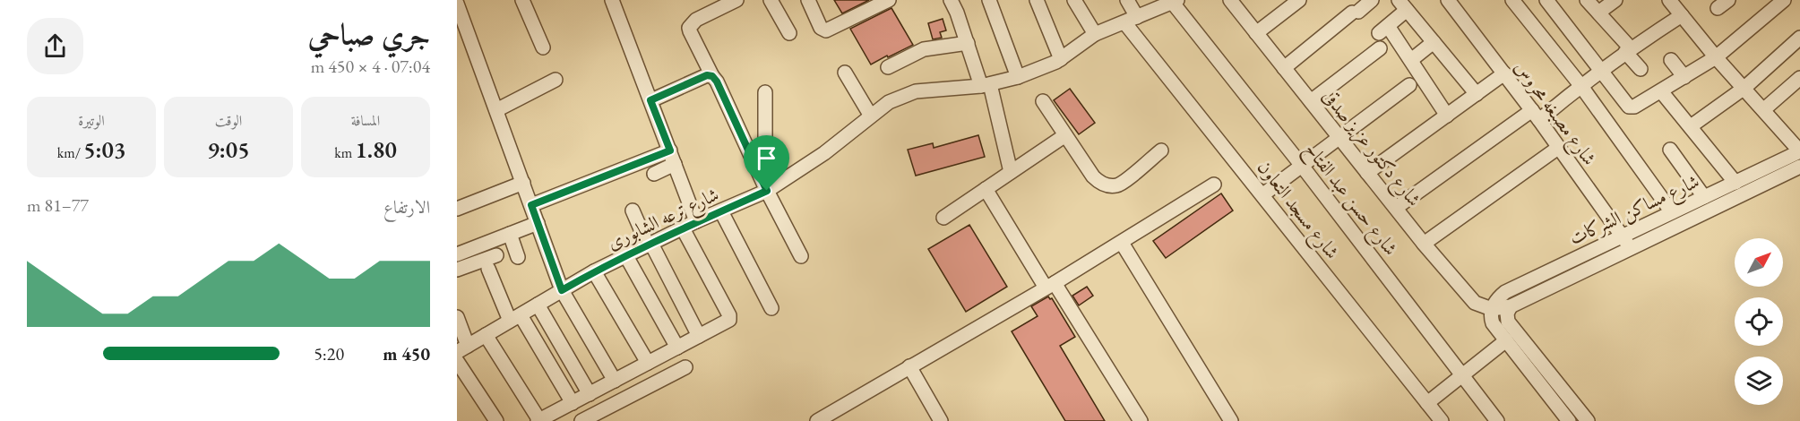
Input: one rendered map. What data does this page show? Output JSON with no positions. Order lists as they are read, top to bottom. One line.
{"streets":{"street":["شارع مصبغه محروس","شارع دكتور عزيز صدقى","شارع حسن عبد الفتاح","شارع مسجد التعاون","شارع مساكن الشركات","شارع ترعه الشابورى"]},"crossings":[["شارع مصبغه محروس","شارع مساكن الشركات"],["شارع دكتور عزيز صدقى","شارع مساكن الشركات"],["شارع حسن عبد الفتاح","شارع ترعه الشابورى"],["شارع مسجد التعاون","شارع ترعه الشابورى"]],"north":"top right","page":{"heading":["جري صباحي","07:04 · 4 × 450 m"],"stats":[["المسافة","1.80 km"],["الوقت","9:05"],["الوتيرة","5:03 /km"]],"chart":["الارتفاع","77–81 m"],"list":[{"name":"450 m","note":"5:20"}]}}
